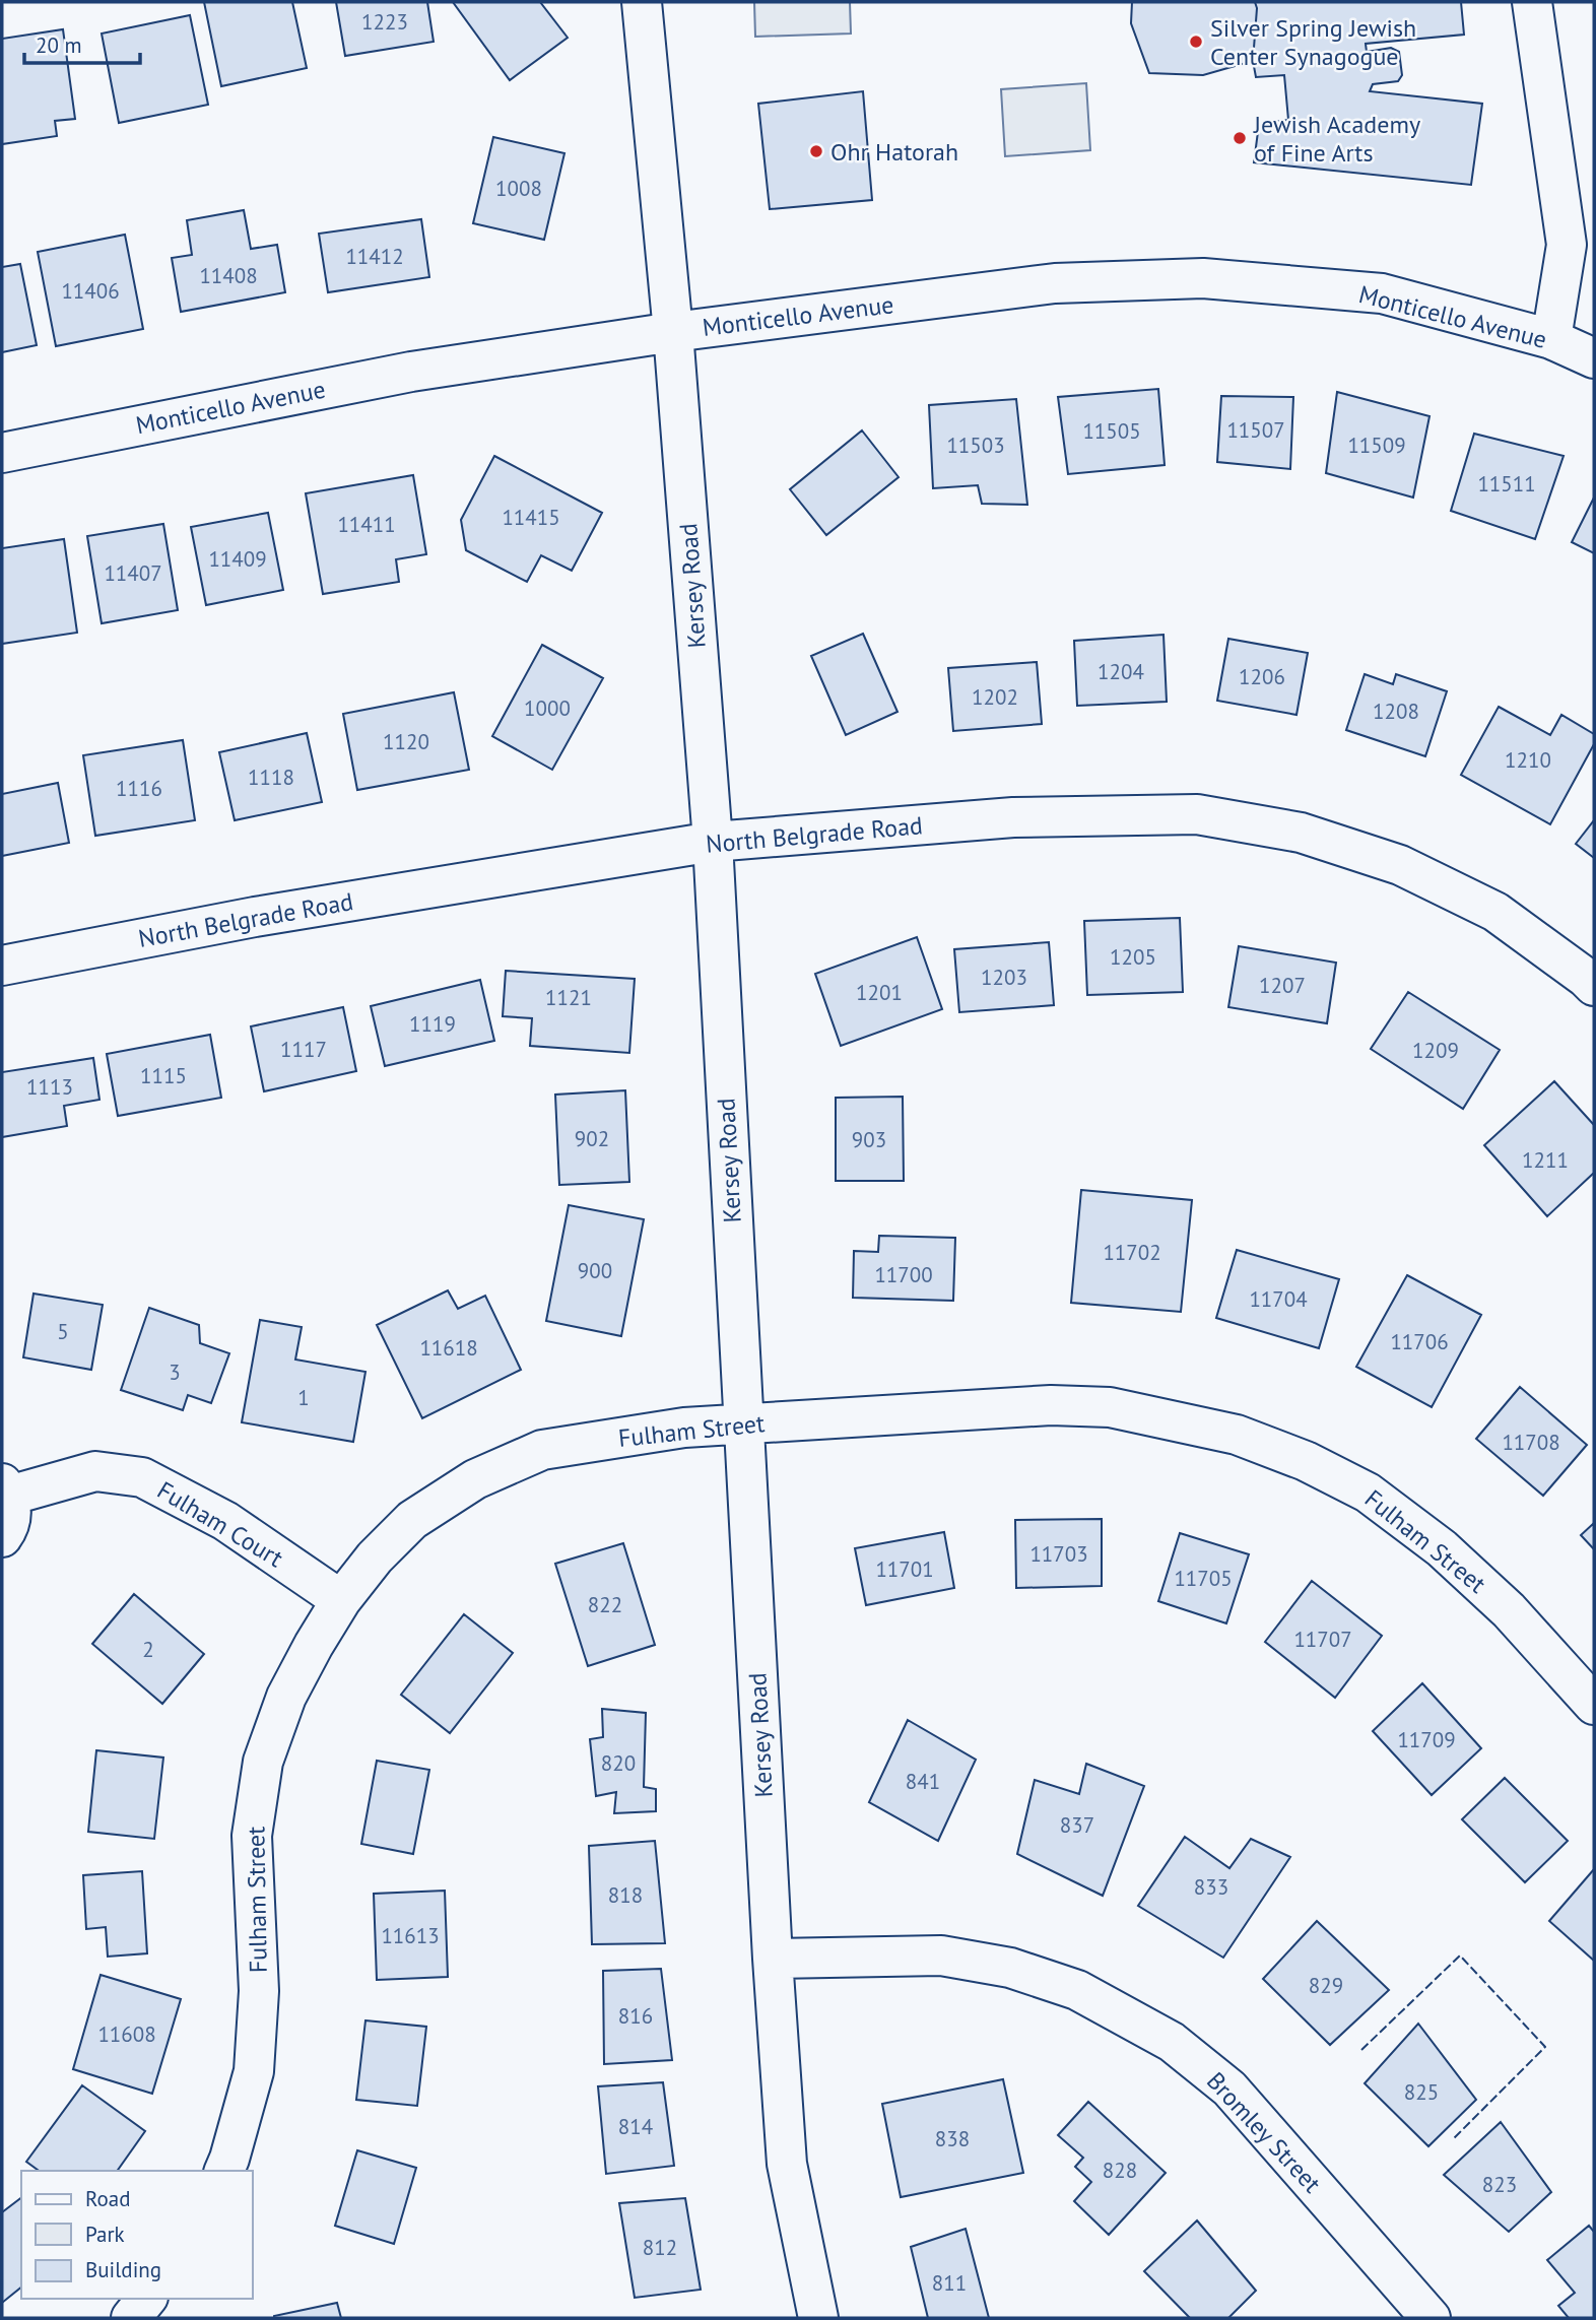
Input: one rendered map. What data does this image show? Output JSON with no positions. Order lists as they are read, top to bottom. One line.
{"streets":{"street":["Monticello Avenue","Kersey Road","North Belgrade Road","Fulham Street","Fulham Court","Bromley Street"]},"crossings":[["Monticello Avenue","Kersey Road"],["Kersey Road","North Belgrade Road"],["Kersey Road","Fulham Street"],["Kersey Road","Bromley Street"],["Fulham Street","Fulham Court"]],"places":["Silver Spring Jewish Center Synagogue","Jewish Academy of Fine Arts","Ohr Hatorah"],"house_numbers":["1223","1008","11412","11408","11406","11507","11505","11503","11509","11511","11415","11411","11409","11407","1204","1206","1202","1000","1208","1120","1210","1118","1116","1205","1203","1207","1201","1121","1119","1117","1209","1115","1113","902","903","1211","11702","900","11700","11704","5","11706","11618","3","1","11708","11703","11701","11705","822","11707","2","11709","820","841","837","833","818","11613","829","816","11608","825","814","838","828","823","812","811"],"legend":["Road","Park","Building"],"scale_bar":"20 m"}
